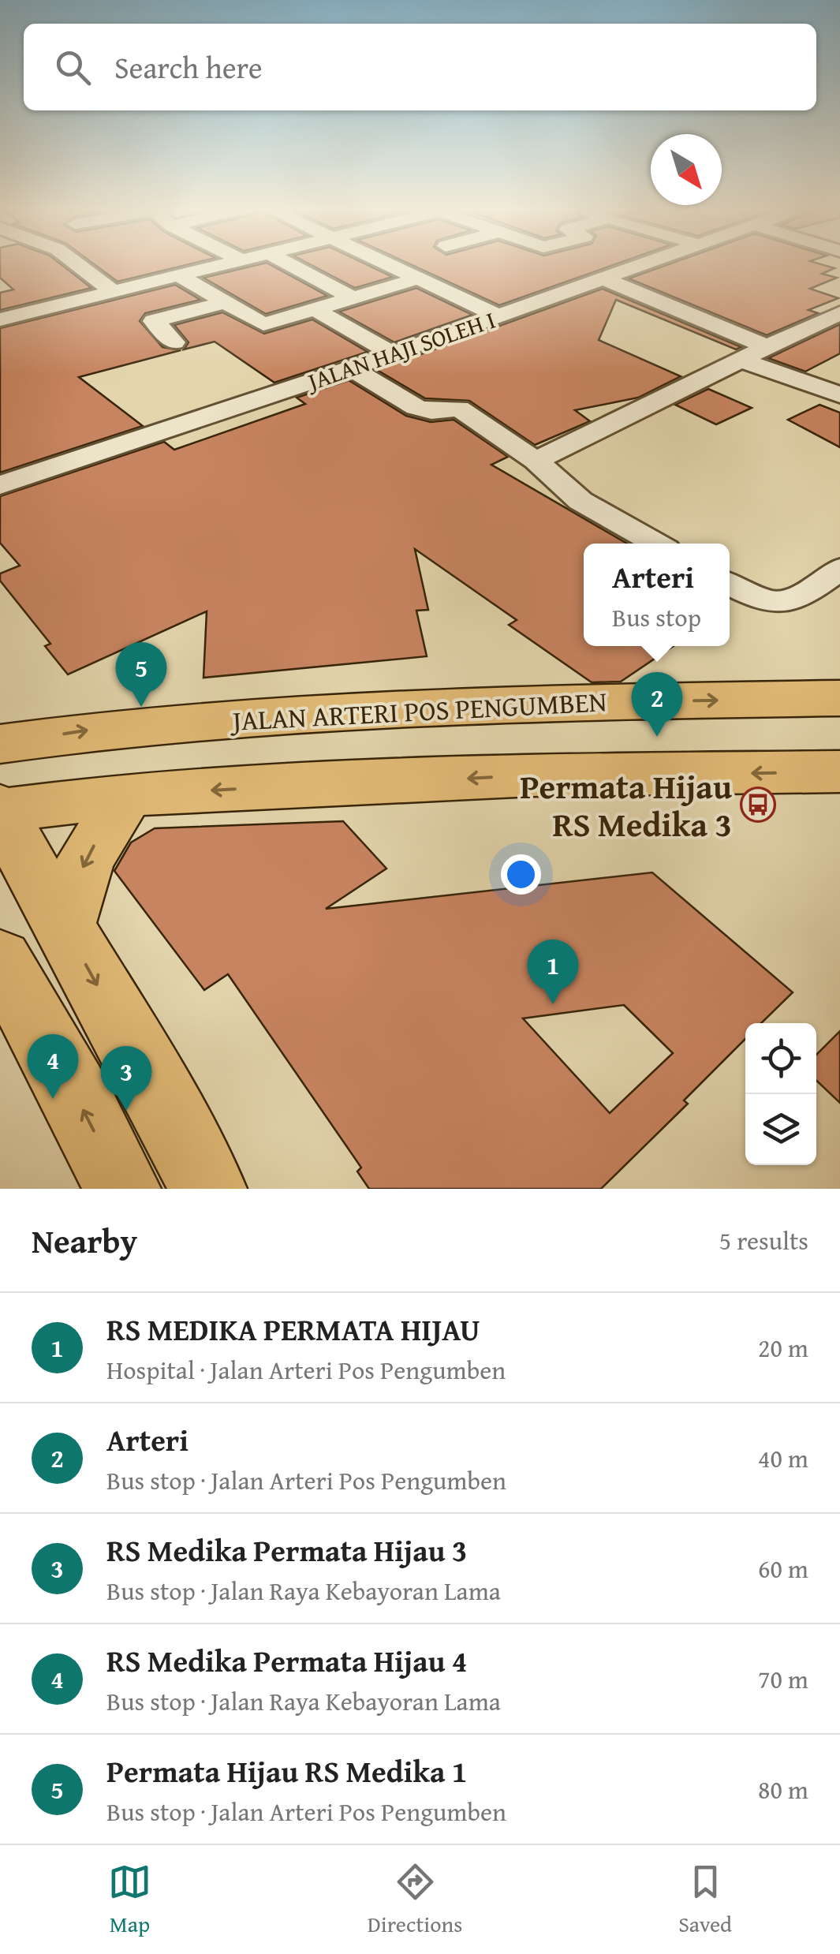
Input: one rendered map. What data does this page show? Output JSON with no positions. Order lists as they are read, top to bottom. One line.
{"streets":{"main road":["JALAN ARTERI POS PENGUMBEN"],"street":["JALAN HAJI SOLEH I"]},"places":{"bus stop":["Permata Hijau RS Medika 3"]},"north":"bottom right","page":{"search":"Search here","popup":["Arteri","Bus stop"],"pins":["5","2","1","4","3"],"heading":["Nearby","5 results"],"list":[{"mark":"1","name":"RS MEDIKA PERMATA HIJAU","note":"Hospital · Jalan Arteri Pos Pengumben","value":"20 m"},{"mark":"2","name":"Arteri","note":"Bus stop · Jalan Arteri Pos Pengumben","value":"40 m"},{"mark":"3","name":"RS Medika Permata Hijau 3","note":"Bus stop · Jalan Raya Kebayoran Lama","value":"60 m"},{"mark":"4","name":"RS Medika Permata Hijau 4","note":"Bus stop · Jalan Raya Kebayoran Lama","value":"70 m"},{"mark":"5","name":"Permata Hijau RS Medika 1","note":"Bus stop · Jalan Arteri Pos Pengumben","value":"80 m"}],"nav":["Map","Directions","Saved"]}}
